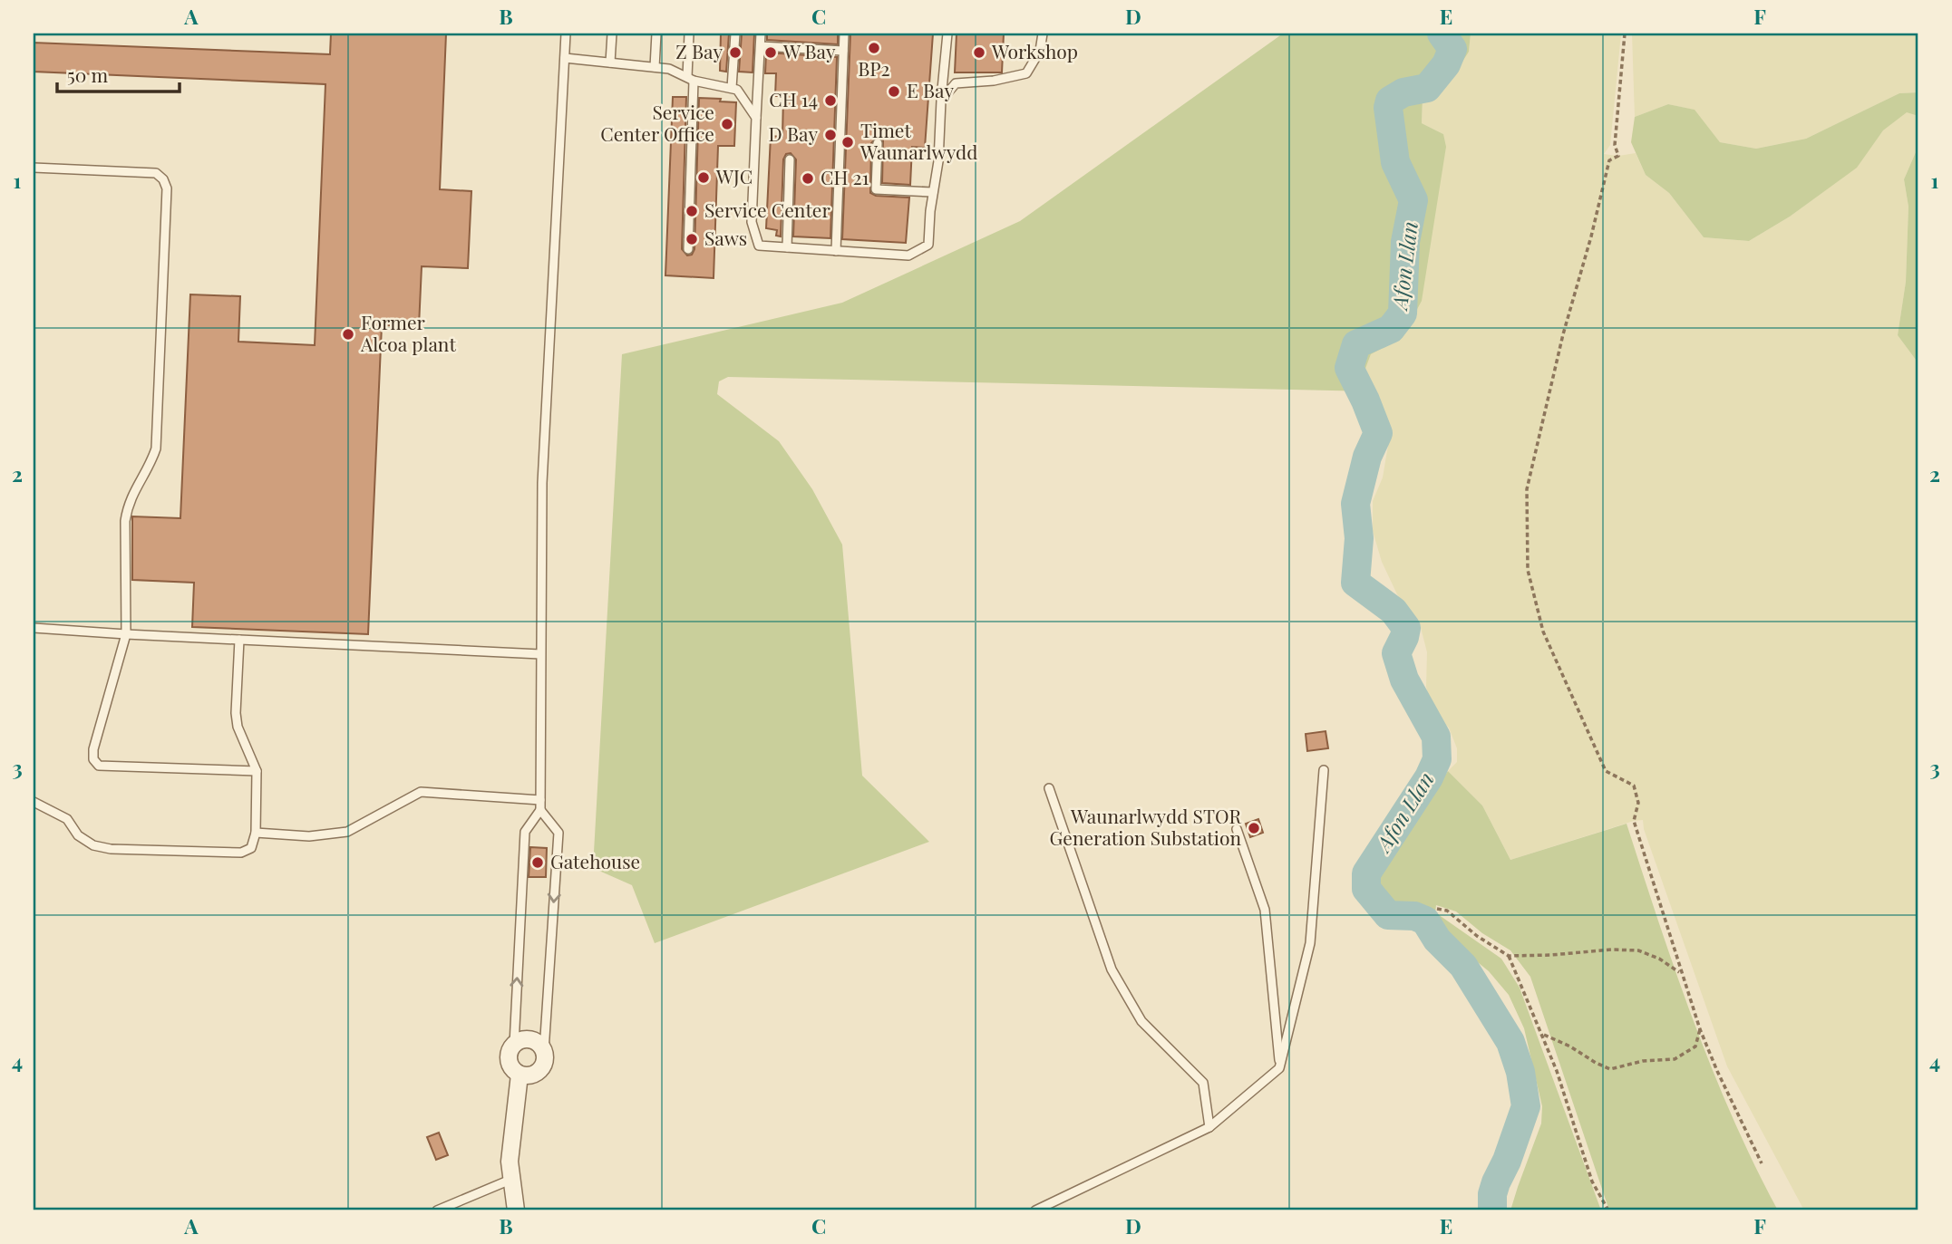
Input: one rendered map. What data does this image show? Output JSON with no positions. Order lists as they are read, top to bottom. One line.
{"water":["Afon Llan"],"places":["BP2","Z Bay","W Bay","Workshop","E Bay","CH 14","Service Center Office","D Bay","Timet Waunarlwydd","WJC","CH 21","Service Center","Saws","Former Alcoa plant","Waunarlwydd STOR Generation Substation","Gatehouse"],"scale_bar":"50 m","grid":{"columns":["A","B","C","D","E","F"],"rows":["1","2","3","4"]}}
